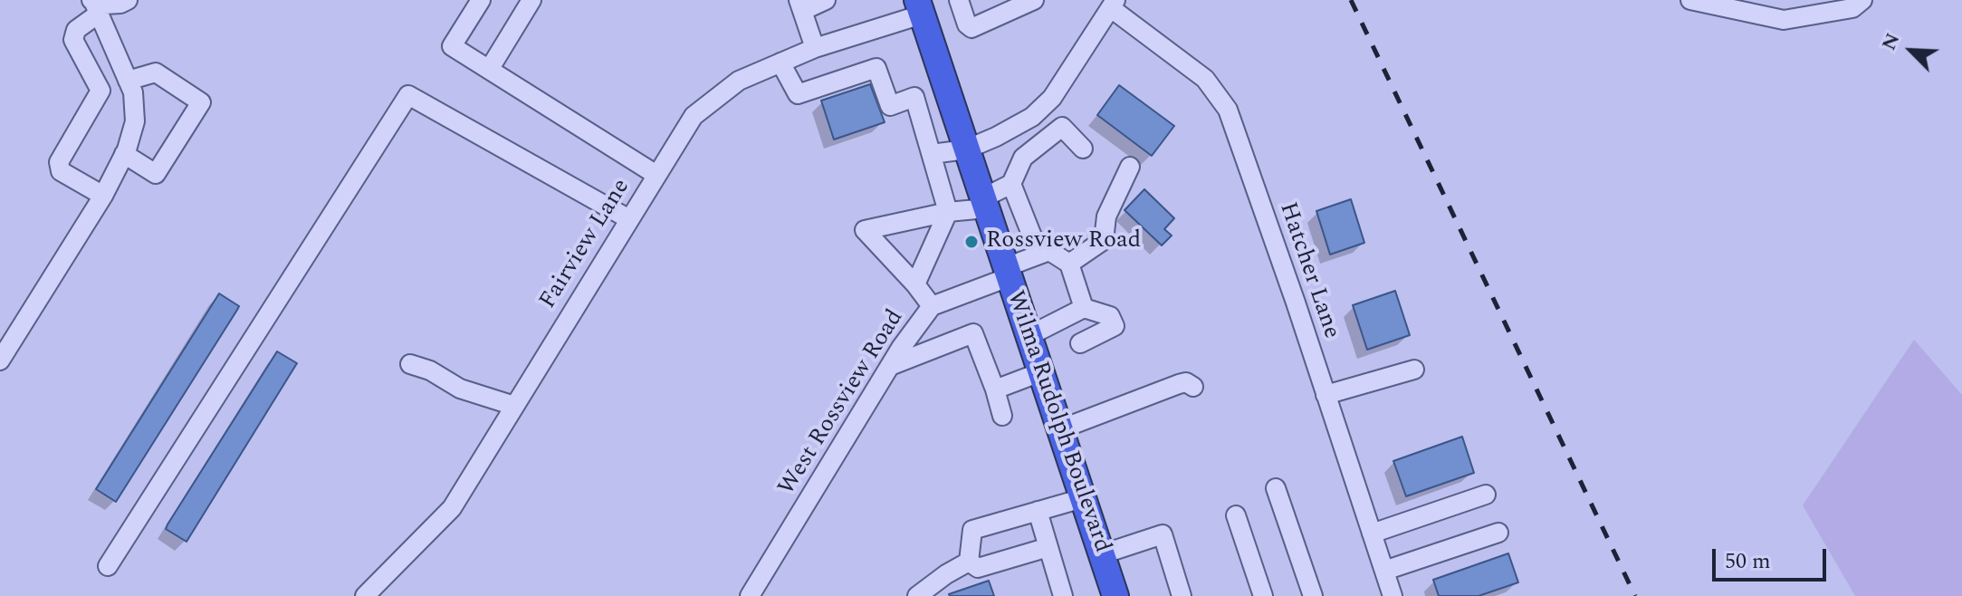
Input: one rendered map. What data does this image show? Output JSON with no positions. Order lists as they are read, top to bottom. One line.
{"streets":{"highway":["Wilma Rudolph Boulevard"],"street":["Fairview Lane","Hatcher Lane","West Rossview Road"]},"crossings":[["Fairview Lane","Wilma Rudolph Boulevard"],["West Rossview Road","Wilma Rudolph Boulevard"]],"places":["Rossview Road"],"scale_bar":"50 m","north":"top left"}
